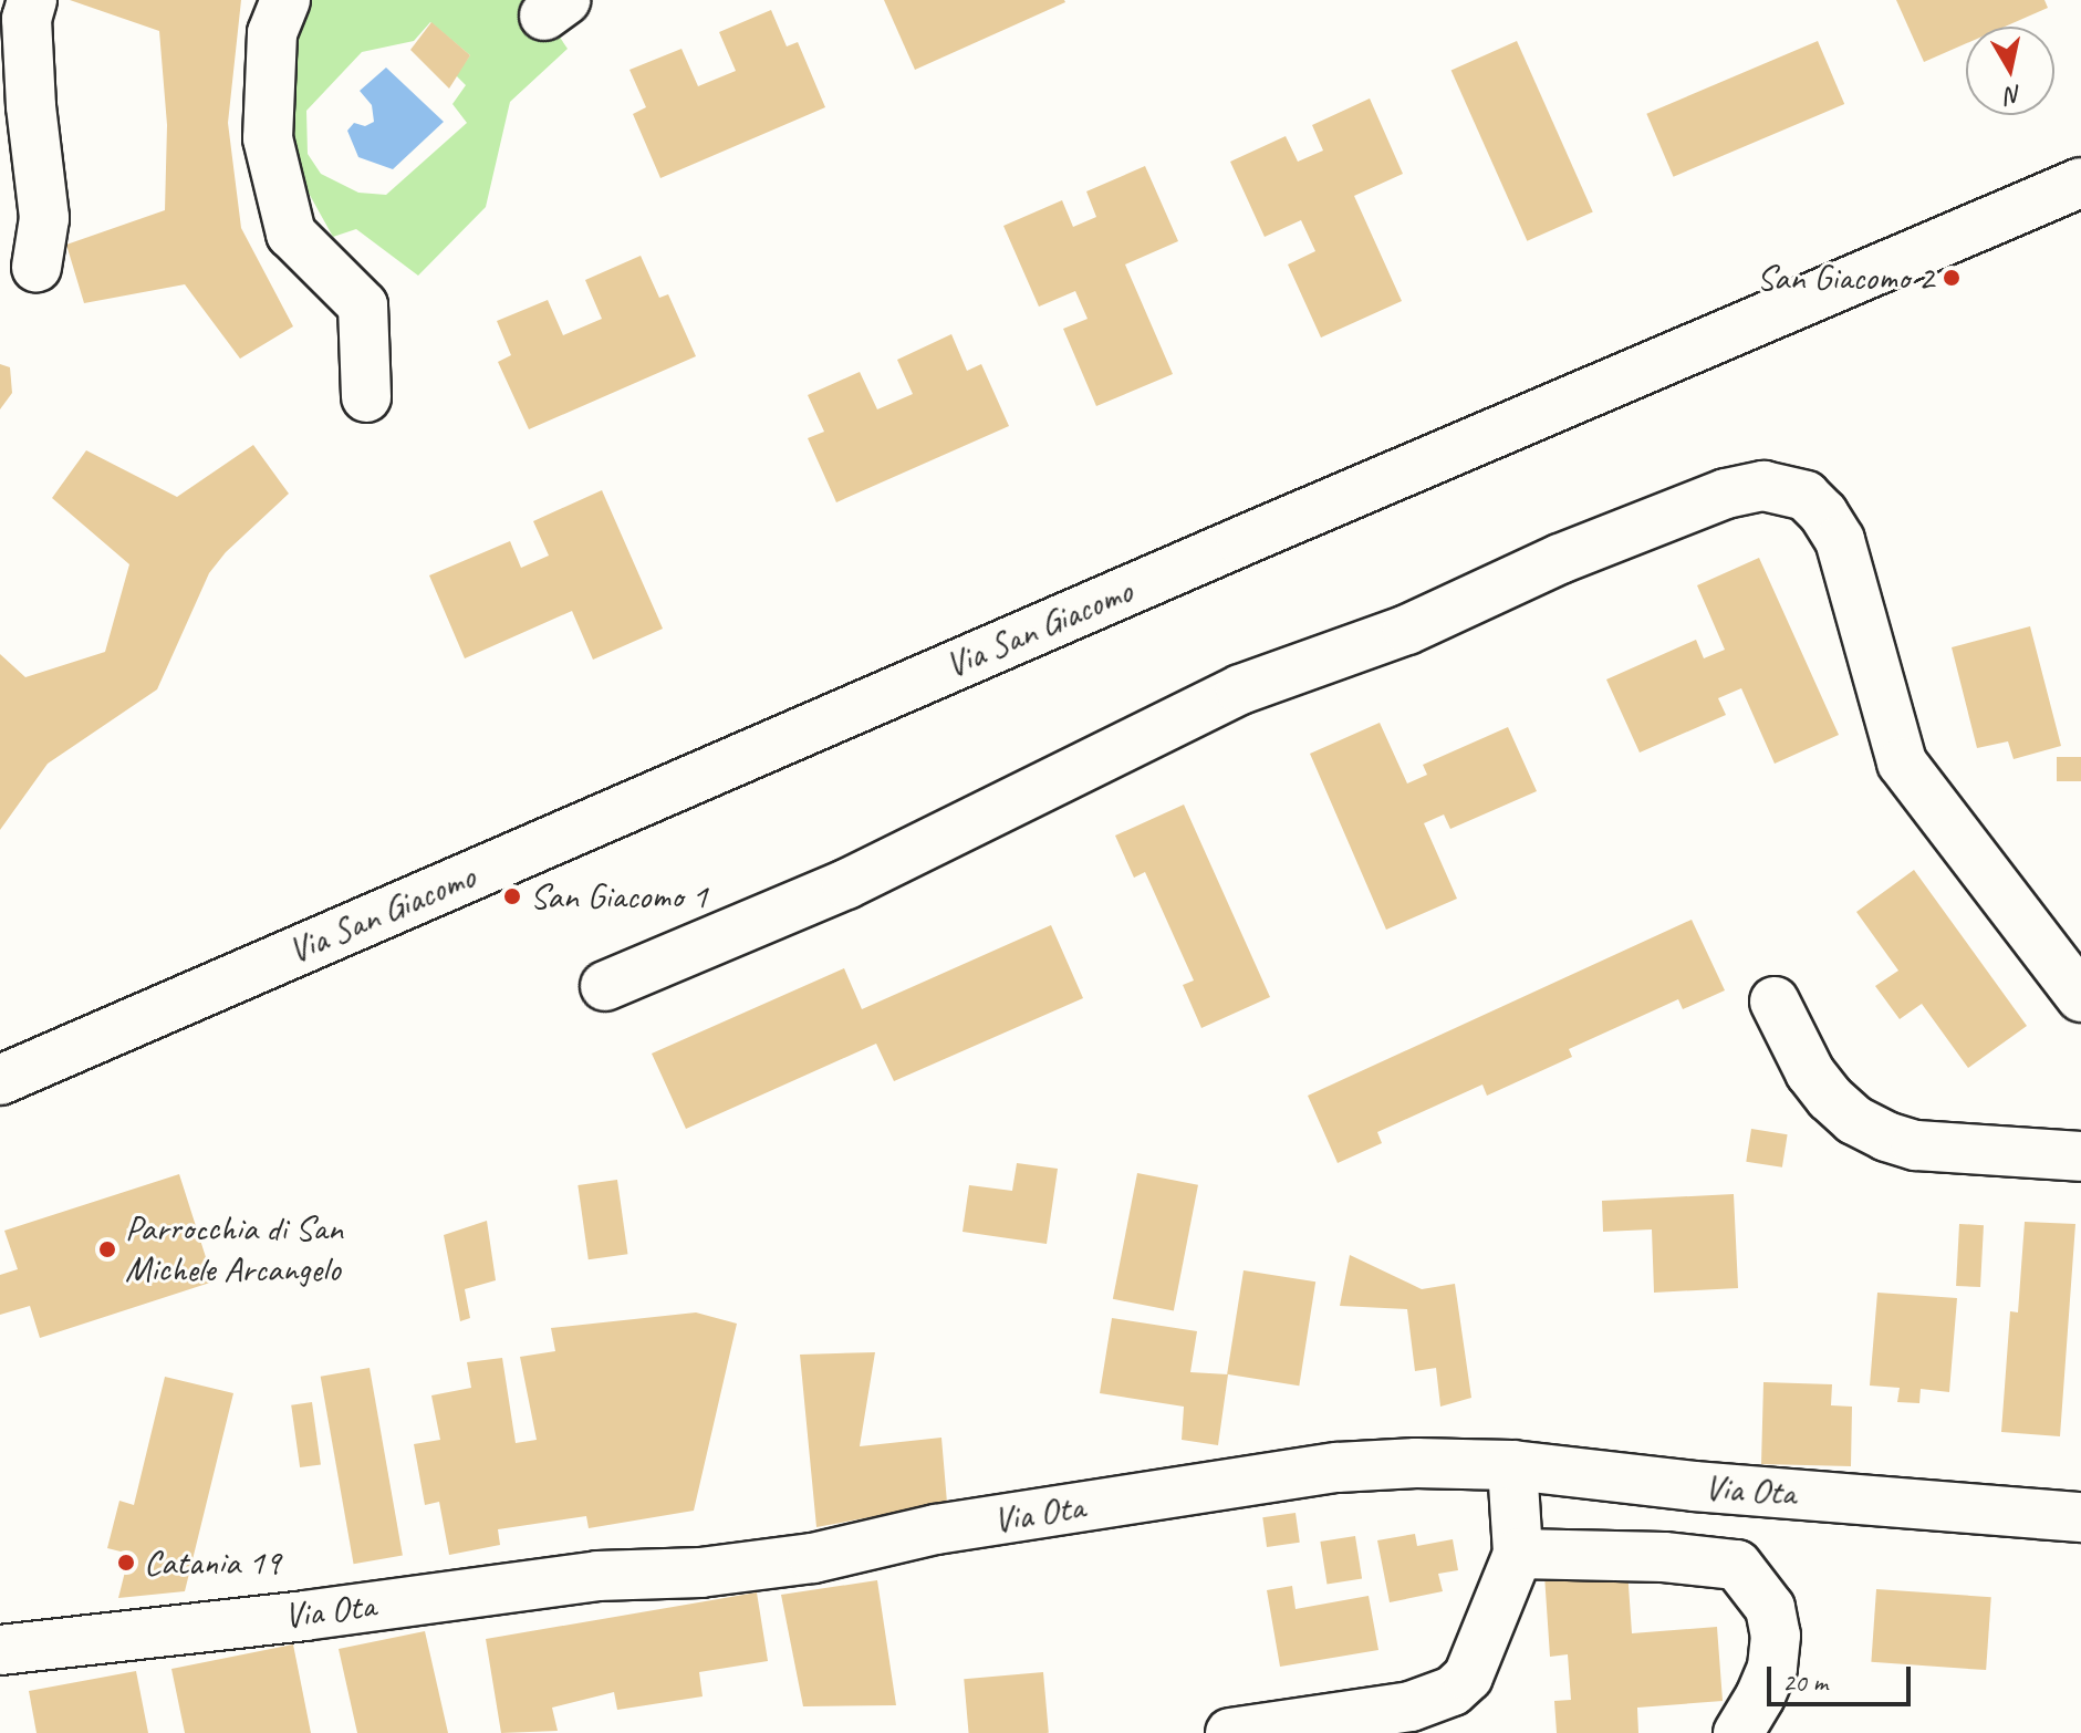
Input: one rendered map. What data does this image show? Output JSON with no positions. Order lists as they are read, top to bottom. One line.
{"streets":{"street":["Via San Giacomo","Via Ota"]},"places":["San Giacomo 2","San Giacomo 1","Parrocchia di San Michele Arcangelo","Catania 19"],"scale_bar":"20 m","north":"bottom"}
